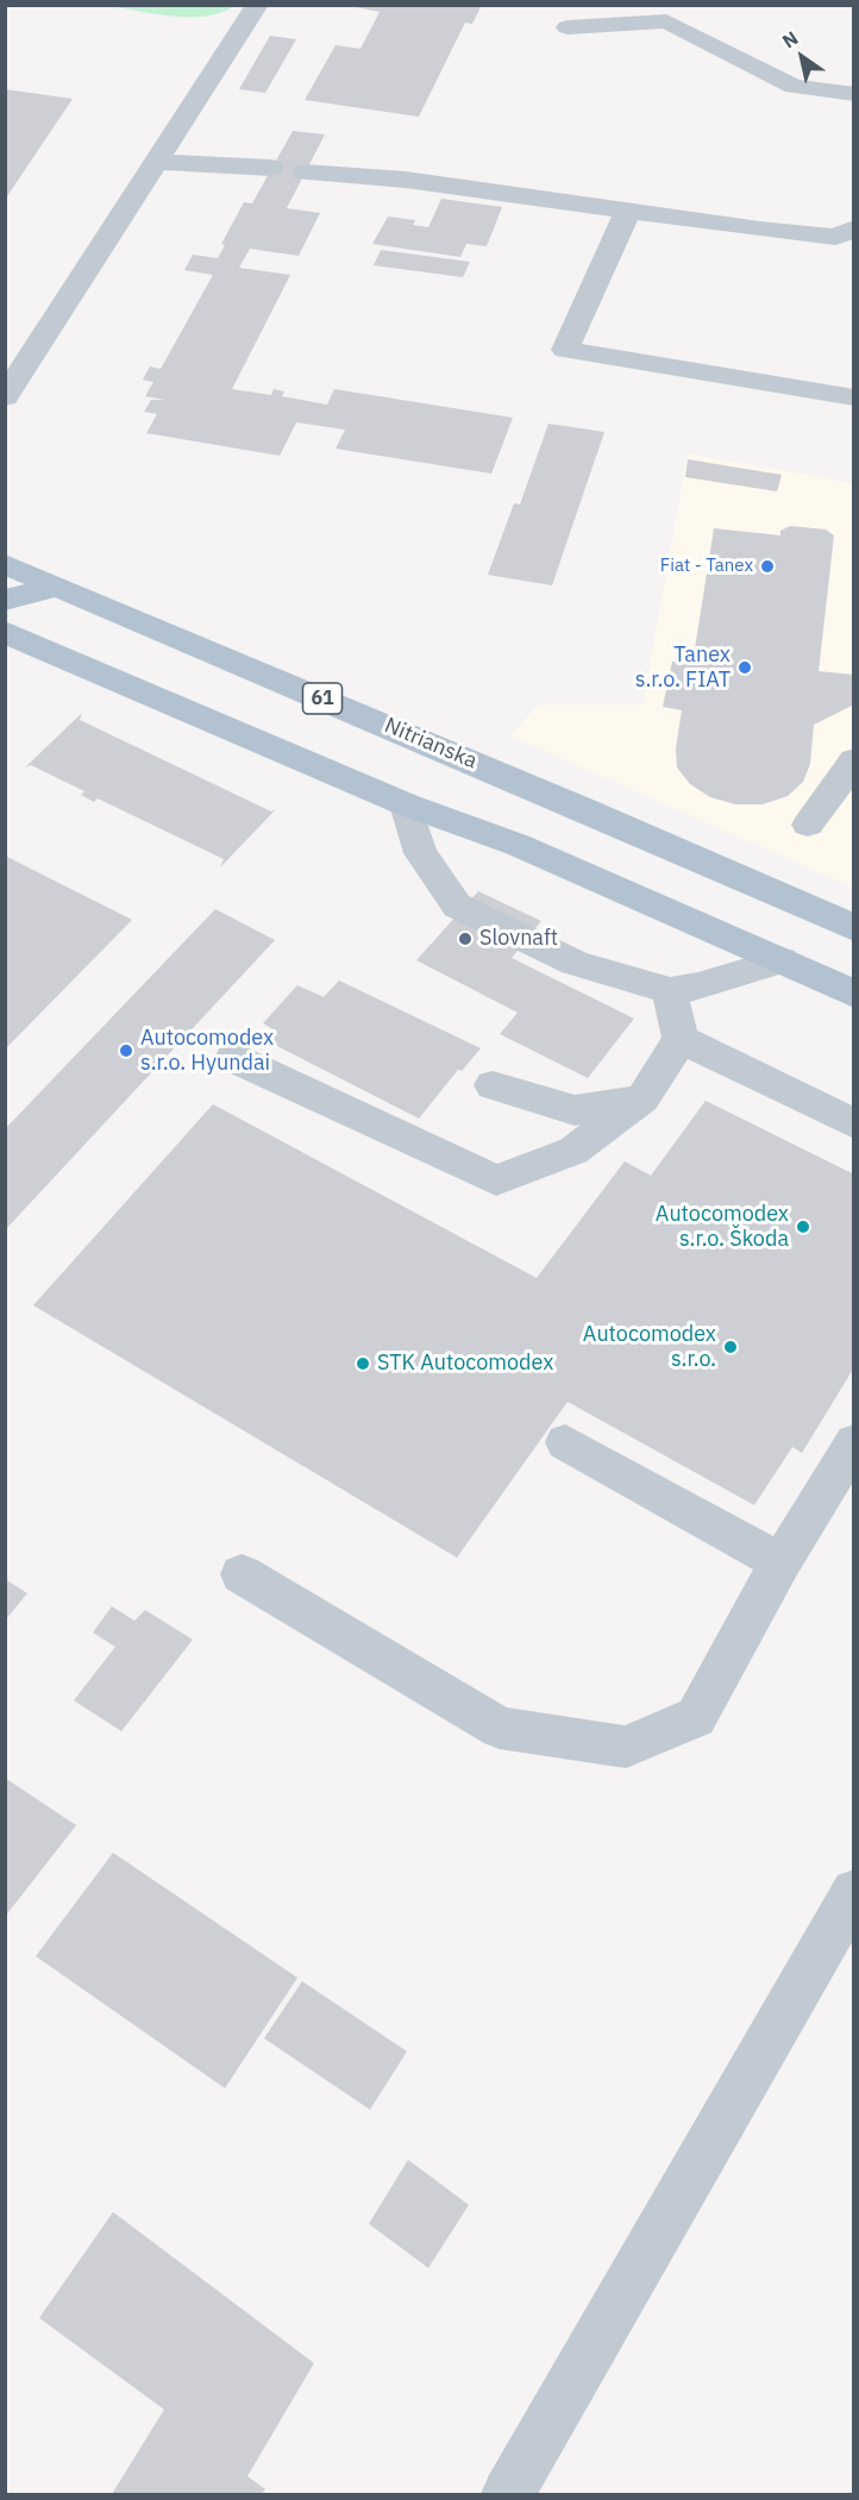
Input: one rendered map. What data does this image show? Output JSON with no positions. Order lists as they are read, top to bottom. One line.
{"streets":{"main road":["61","Nitrianska"]},"places":["Fiat - Tanex","Tanex s.r.o. FIAT","Slovnaft","Autocomodex s.r.o. Hyundai","Autocomodex s.r.o. Škoda","Autocomodex s.r.o.","STK Autocomodex"],"north":"top left"}
